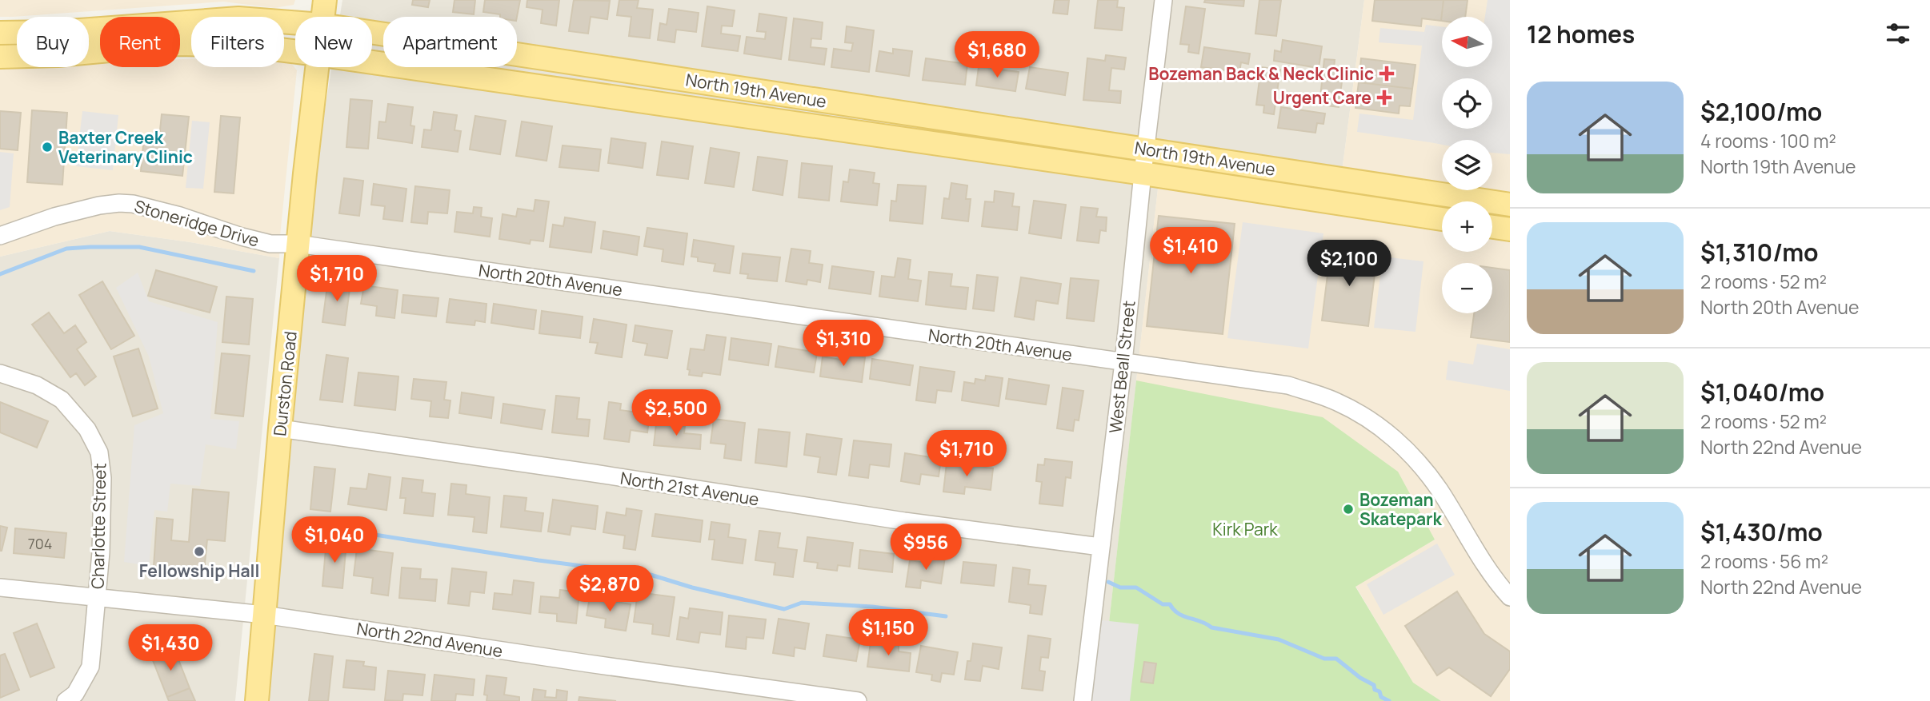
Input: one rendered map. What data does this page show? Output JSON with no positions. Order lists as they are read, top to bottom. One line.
{"streets":{"main road":["North 19th Avenue","Durston Road"],"street":["Stoneridge Drive","North 20th Avenue","West Beall Street","North 21st Avenue","Charlotte Street","North 22nd Avenue"]},"crossings":[["North 19th Avenue","West Beall Street"],["Stoneridge Drive","North 20th Avenue"],["Stoneridge Drive","Durston Road"],["North 20th Avenue","West Beall Street"],["North 20th Avenue","Durston Road"],["West Beall Street","North 21st Avenue"],["Durston Road","North 21st Avenue"],["Durston Road","North 22nd Avenue"],["Charlotte Street","North 22nd Avenue"]],"parks":["Kirk Park"],"places":{"health":["Bozeman Back & Neck Clinic","Urgent Care"],"other":["Baxter Creek Veterinary Clinic","Bozeman Skatepark","Fellowship Hall"]},"house_numbers":["704"],"north":"left","page":{"heading":"12 homes","map_buttons":["+","−"],"chip":["Buy","Rent","Filters","New","Apartment"],"price":["$1,680","$1,410","$2,100","$1,710","$1,310","$2,500","$1,710","$1,040","$956","$2,870","$1,150","$1,430"],"list":[{"name":"$2,100/mo","note":"4 rooms · 100 m² · North 19th Avenue"},{"name":"$1,310/mo","note":"2 rooms · 52 m² · North 20th Avenue"},{"name":"$1,040/mo","note":"2 rooms · 52 m² · North 22nd Avenue"},{"name":"$1,430/mo","note":"2 rooms · 56 m² · North 22nd Avenue"}]}}
